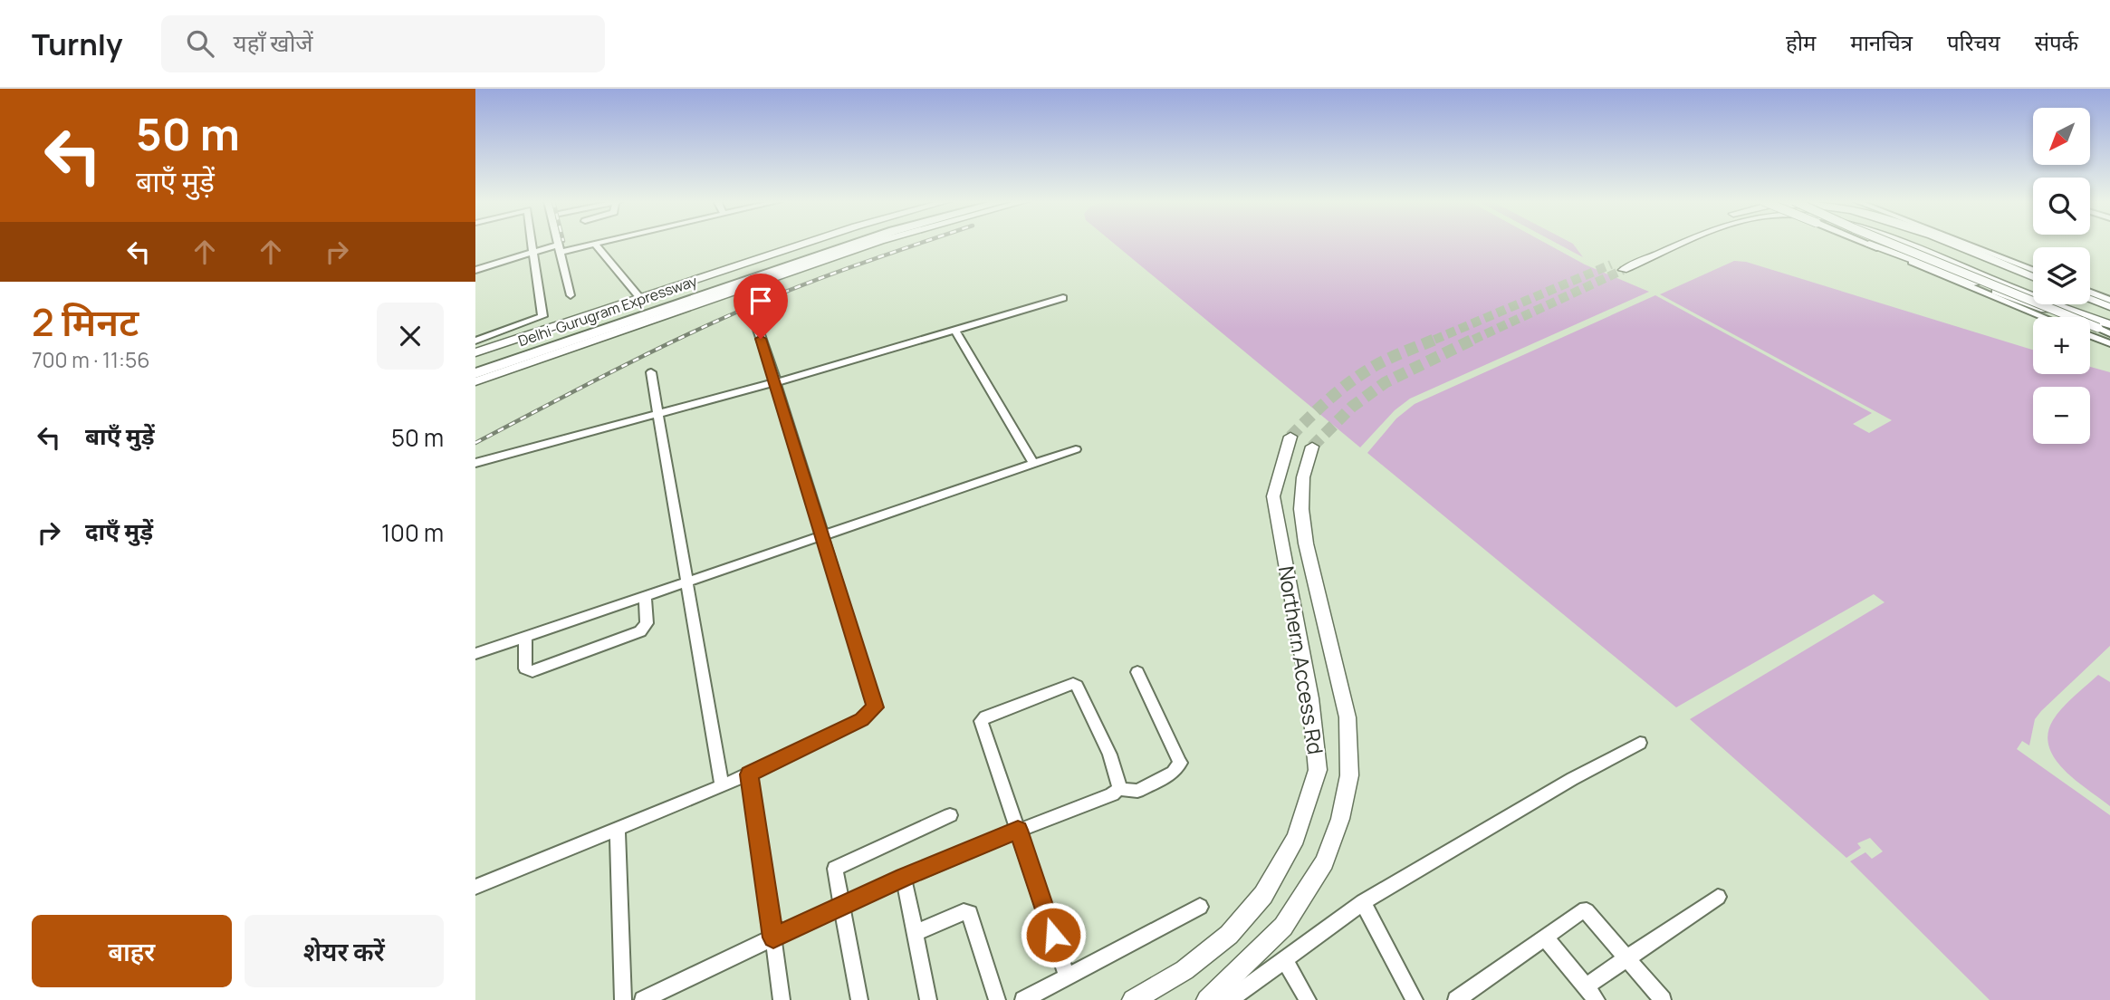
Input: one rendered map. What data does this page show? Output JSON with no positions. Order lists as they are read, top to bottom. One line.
{"streets":{"highway":["Delhi-Gurugram Expressway"],"main road":["Northern Access Rd"]},"north":"bottom left","page":{"header":"Turnly","search":"यहाँ खोजें","nav":["होम","मानचित्र","परिचय","संपर्क"],"turn":["50 m","बाएँ मुड़ें"],"map_buttons":["+","−"],"heading":["2 मिनट","700 m · 11:56"],"list":[{"name":"बाएँ मुड़ें","value":"50 m"},{"name":"दाएँ मुड़ें","value":"100 m"}],"buttons":["बाहर","शेयर करें"]}}
